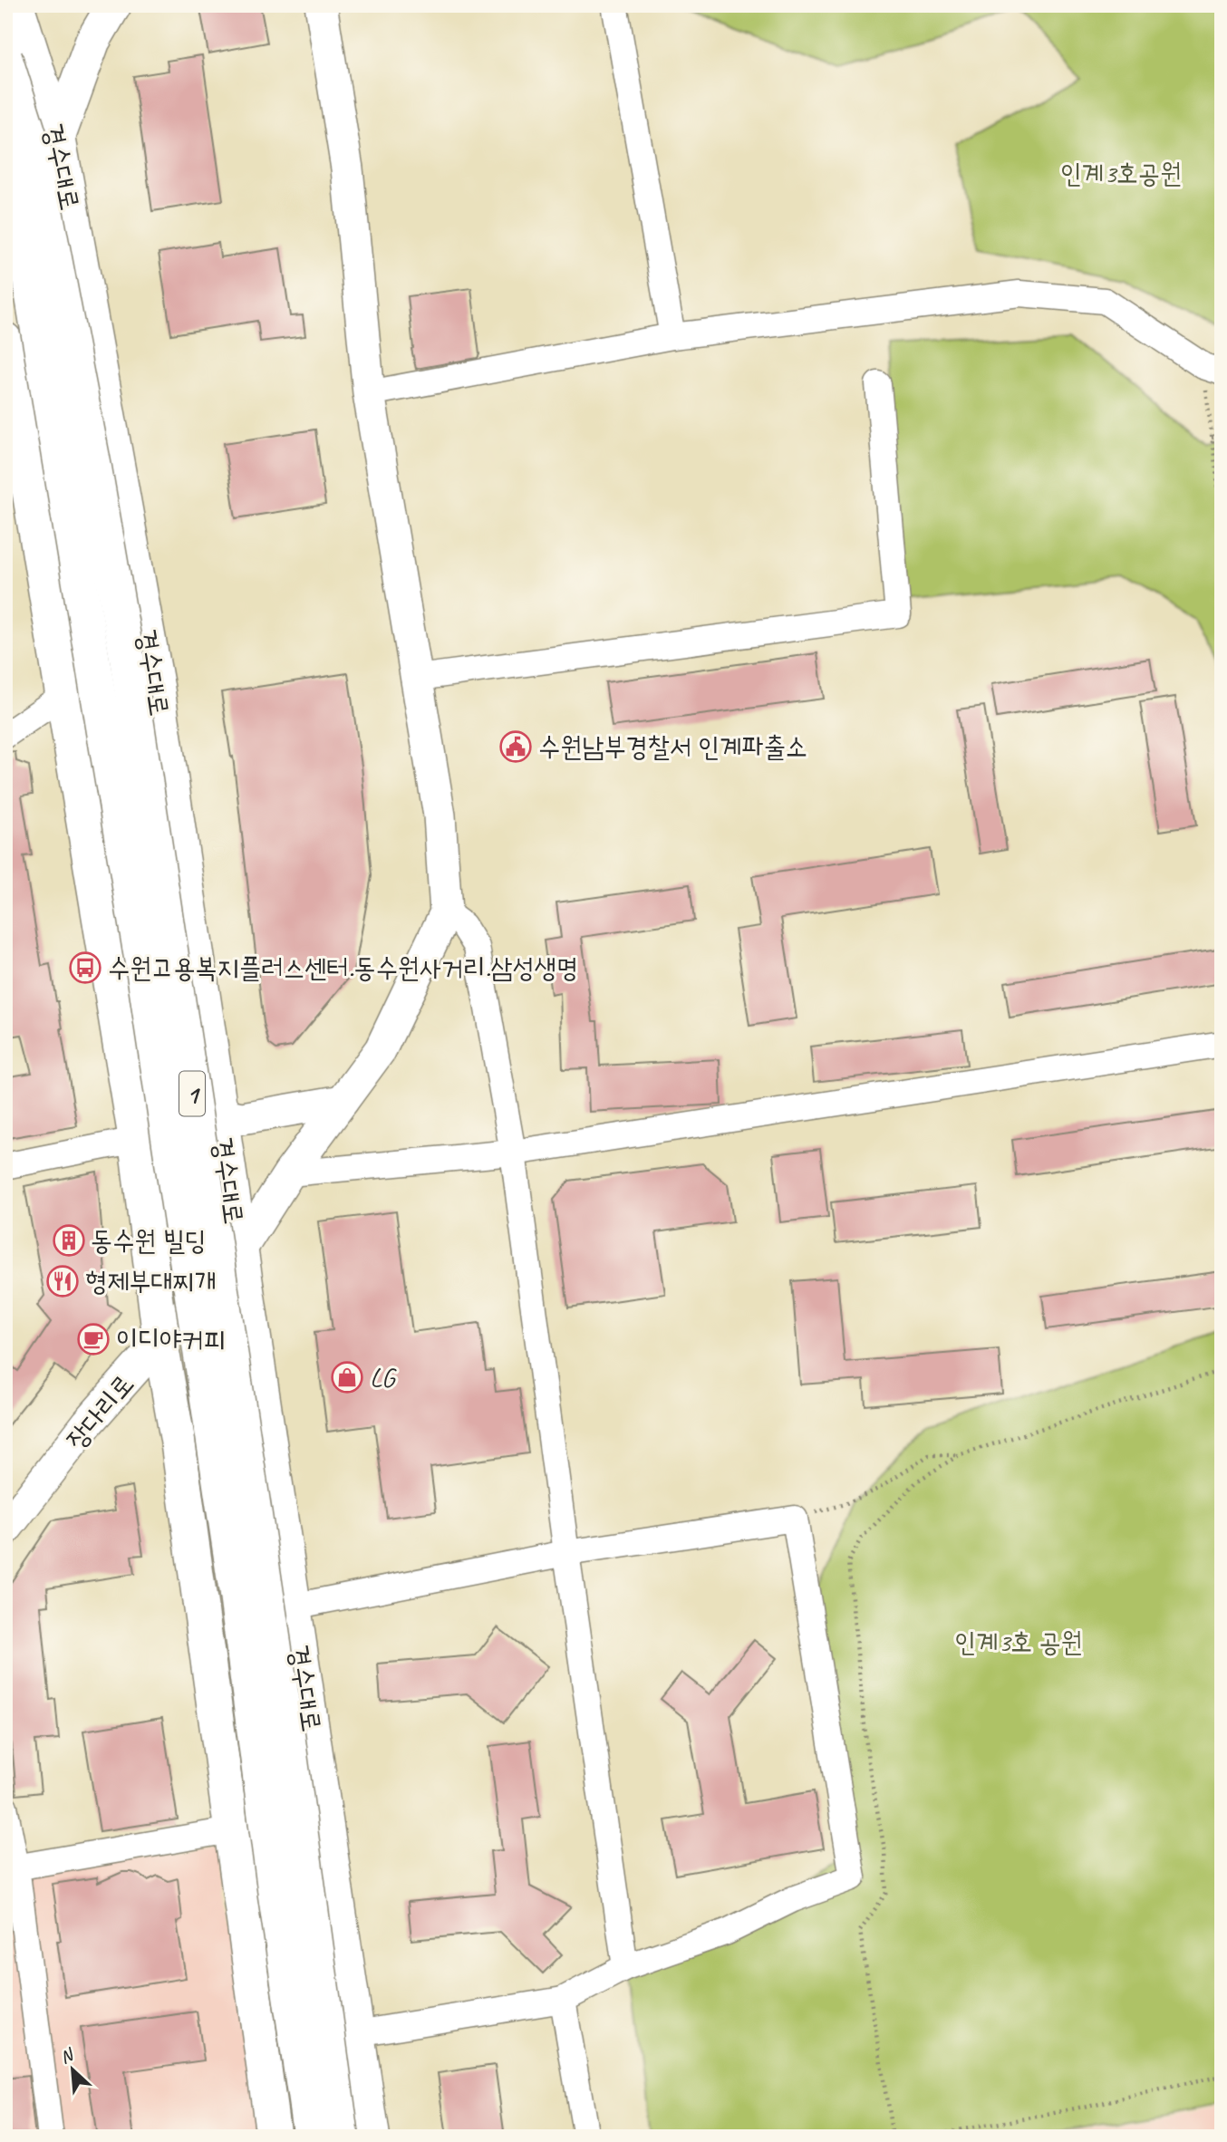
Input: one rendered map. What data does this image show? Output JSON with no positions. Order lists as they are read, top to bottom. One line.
{"streets":{"main road":["경수대로","1"],"street":["장다리로"]},"crossings":[["경수대로","장다리로"]],"parks":["인계3호공원","인계3호 공원"],"places":{"public building":["수원남부경찰서 인계파출소"],"bus stop":["수원고용복지플러스센터.동수원사거리.삼성생명"],"building":["동수원 빌딩"],"restaurant":["형제부대찌개"],"cafe":["이디야커피"],"shop":["LG"]},"north":"top left"}
